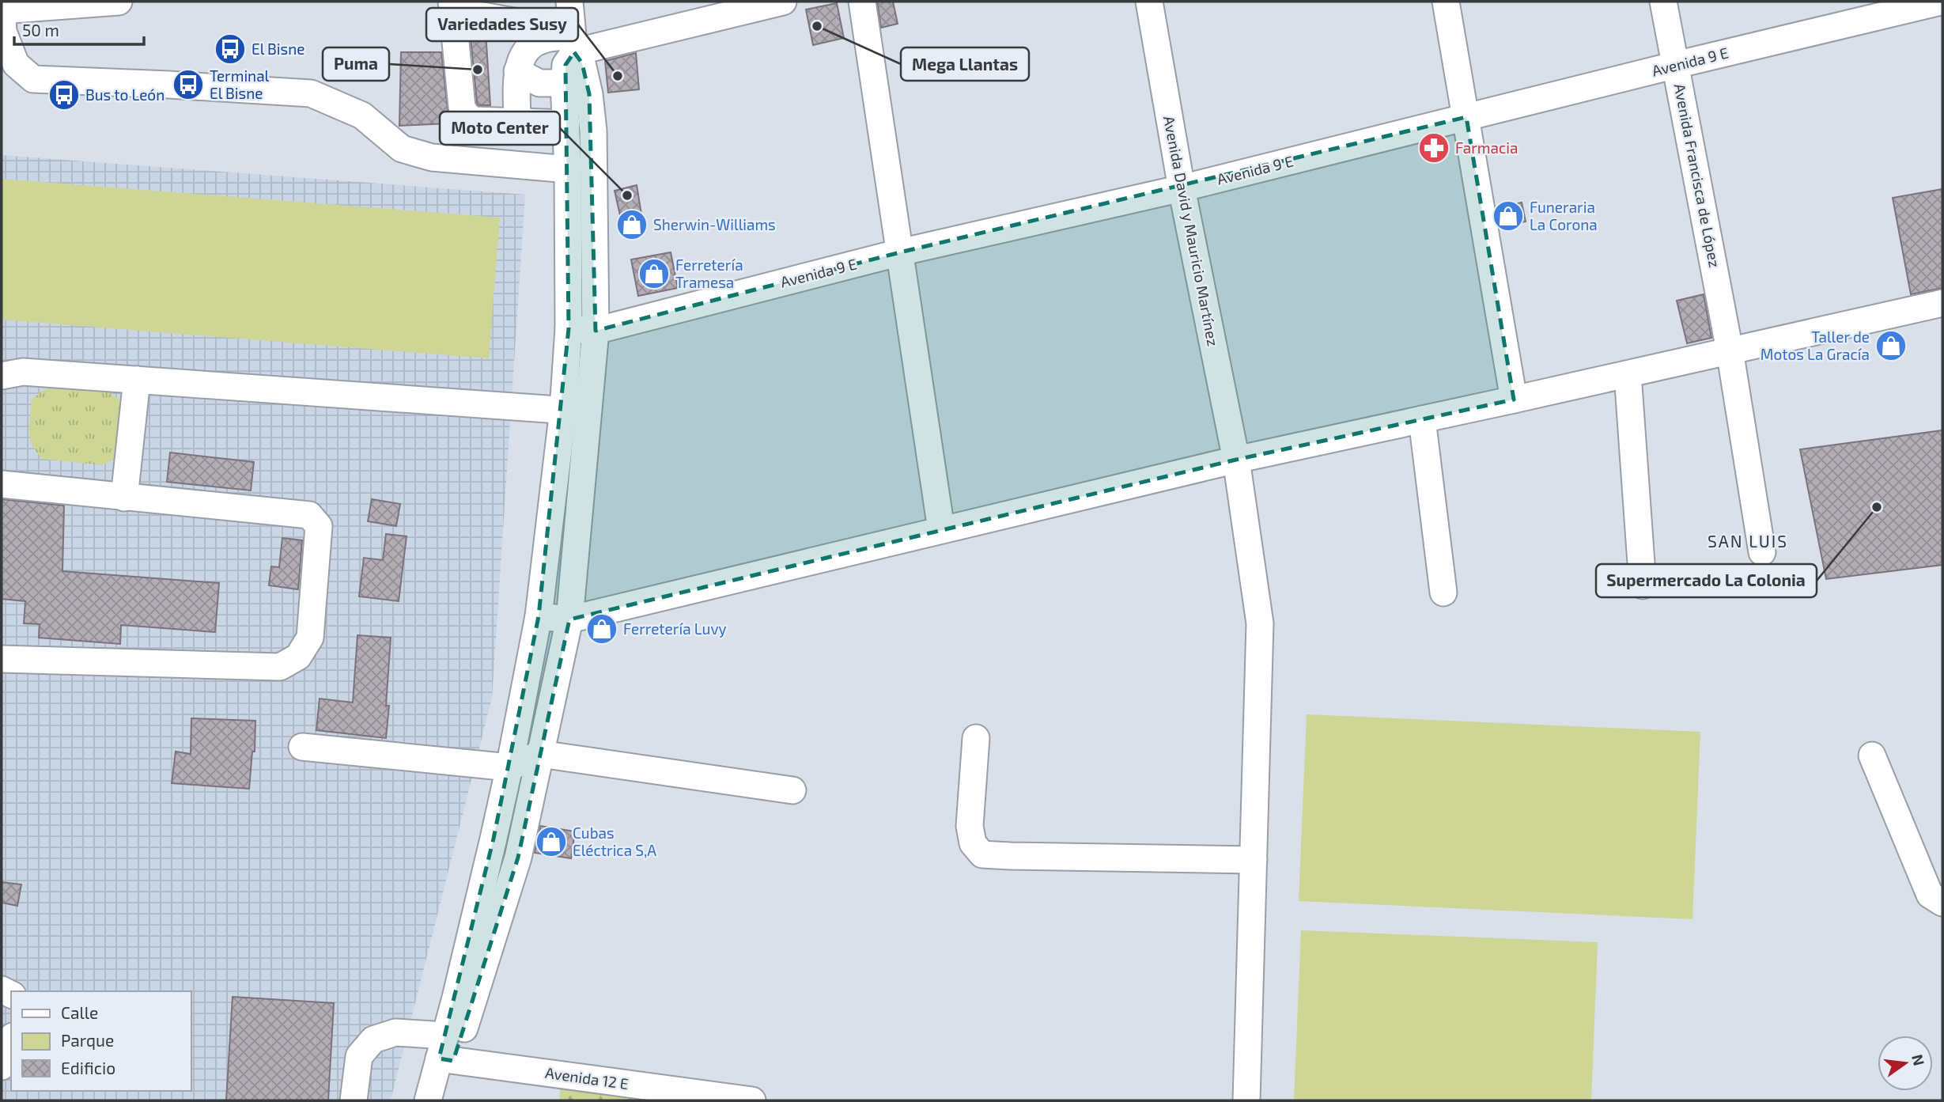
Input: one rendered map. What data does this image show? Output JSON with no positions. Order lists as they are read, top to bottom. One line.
{"streets":{"street":["Avenida 9 E","Avenida Francisca de López","Avenida David y Mauricio Martínez","Avenida 12 E"]},"crossings":[["Avenida 9 E","Avenida Francisca de López"],["Avenida 9 E","Avenida David y Mauricio Martínez"]],"districts":["SAN LUIS"],"places":{"other":["Mega Llantas","Puma","Variedades Susy","Moto Center","Supermercado La Colonia"],"bus stop":["El Bisne","Terminal El Bisne","Bus to León"],"pharmacy":["Farmacia"],"shop":["Funeraria La Corona","Sherwin-Williams","Ferretería Tramesa","Taller de Motos La Gracía","Ferretería Luvy","Cubas Eléctrica S,A"]},"legend":["Calle","Parque","Edificio"],"scale_bar":"50 m","north":"right"}
